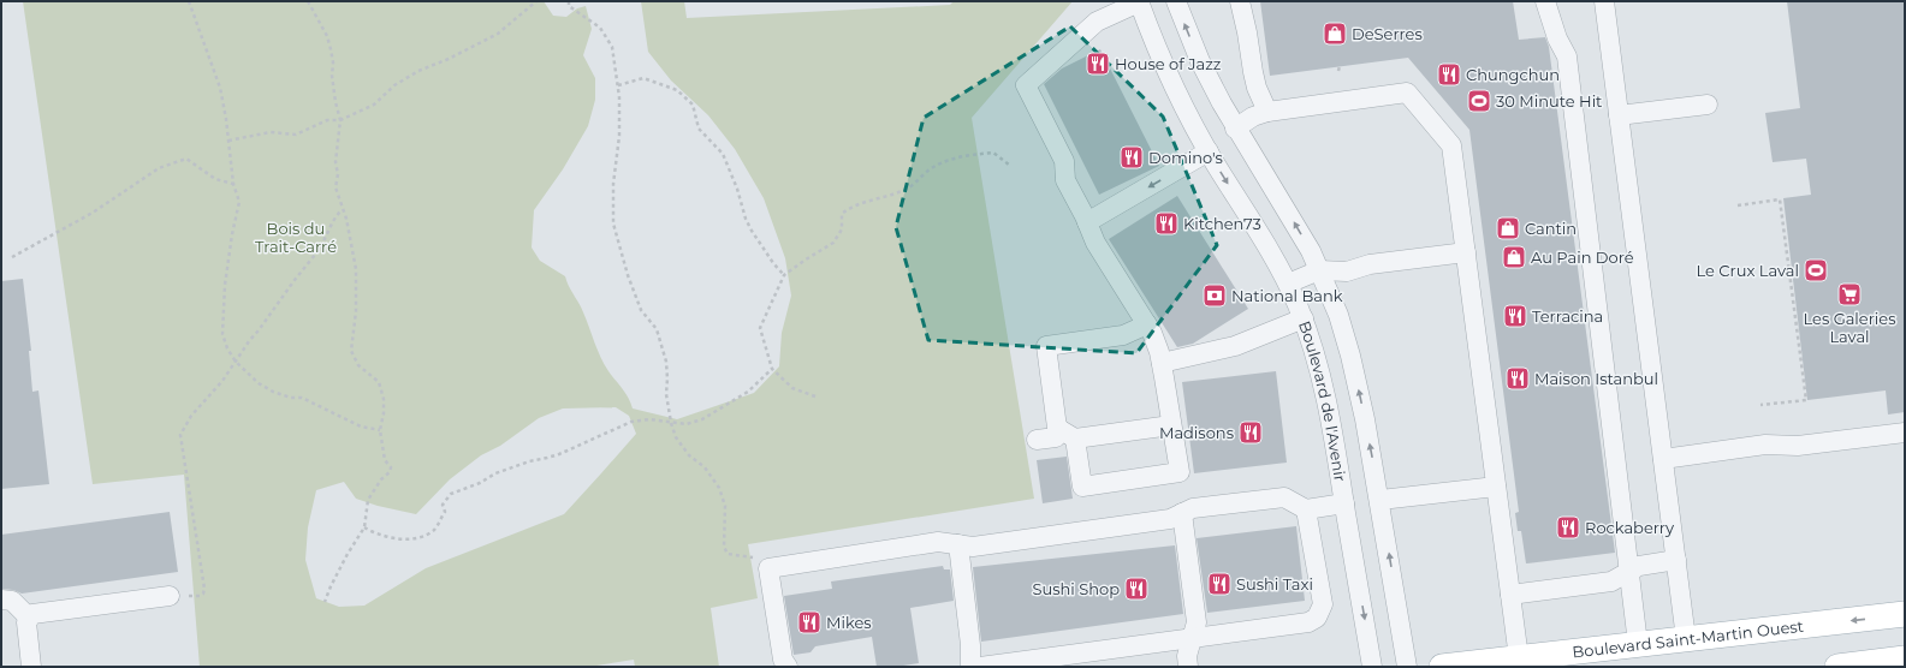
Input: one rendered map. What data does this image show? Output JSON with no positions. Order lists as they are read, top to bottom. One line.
{"streets":{"main road":["Boulevard Saint-Martin Ouest"],"street":["Boulevard de l'Avenir"]},"parks":["Bois du Trait-Carré"],"places":{"shop":["DeSerres","Cantin","Au Pain Doré"],"restaurant":["House of Jazz","Chungchun","Domino's","Kitchen73","Terracina","Maison Istanbul","Madisons","Rockaberry","Sushi Taxi","Sushi Shop","Mikes"],"sports":["30 Minute Hit","Le Crux Laval"],"supermarket":["Les Galeries Laval"],"bank":["National Bank"]}}
